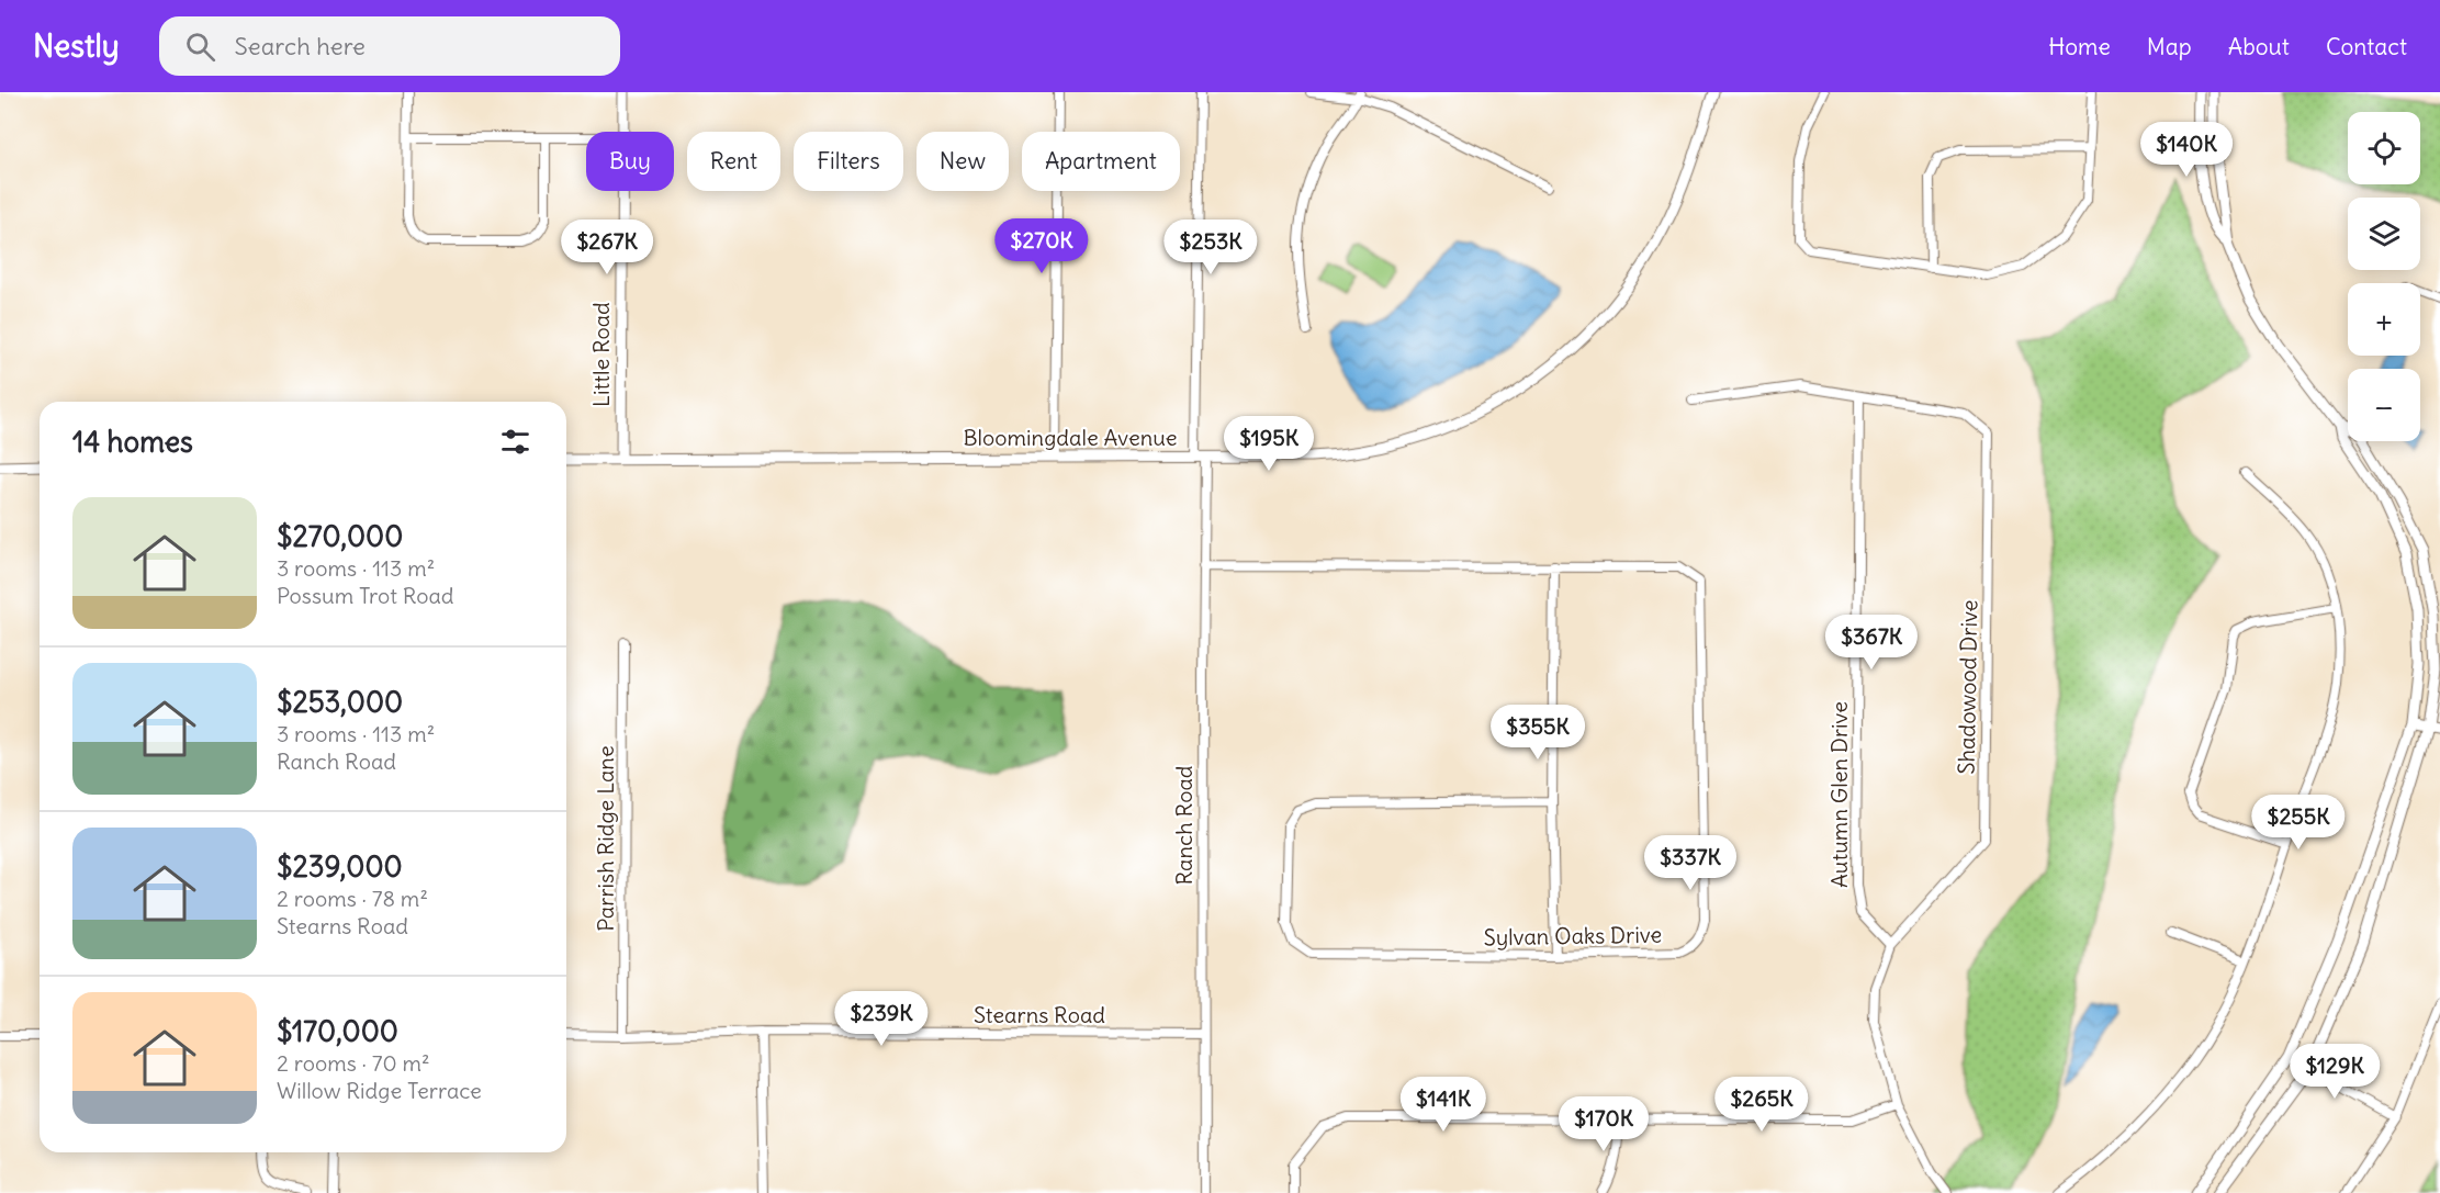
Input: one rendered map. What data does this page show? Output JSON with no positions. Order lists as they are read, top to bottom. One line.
{"streets":{"street":["Little Road","Bloomingdale Avenue","Shadowood Drive","Autumn Glen Drive","Ranch Road","Parrish Ridge Lane","Sylvan Oaks Drive","Stearns Road"]},"crossings":[["Little Road","Bloomingdale Avenue"],["Bloomingdale Avenue","Ranch Road"],["Shadowood Drive","Autumn Glen Drive"],["Ranch Road","Sylvan Oaks Drive"],["Ranch Road","Stearns Road"],["Parrish Ridge Lane","Stearns Road"]],"page":{"header":"Nestly","search":"Search here","nav":["Home","Map","About","Contact"],"map_buttons":["+","−"],"price":["$140K","$270K","$267K","$253K","$195K","$367K","$355K","$255K","$337K","$239K","$129K","$141K","$265K","$170K"],"chip":["Buy","Rent","Filters","New","Apartment"],"heading":"14 homes","list":[{"name":"$270,000","note":"3 rooms · 113 m² · Possum Trot Road"},{"name":"$253,000","note":"3 rooms · 113 m² · Ranch Road"},{"name":"$239,000","note":"2 rooms · 78 m² · Stearns Road"},{"name":"$170,000","note":"2 rooms · 70 m² · Willow Ridge Terrace"}]}}
